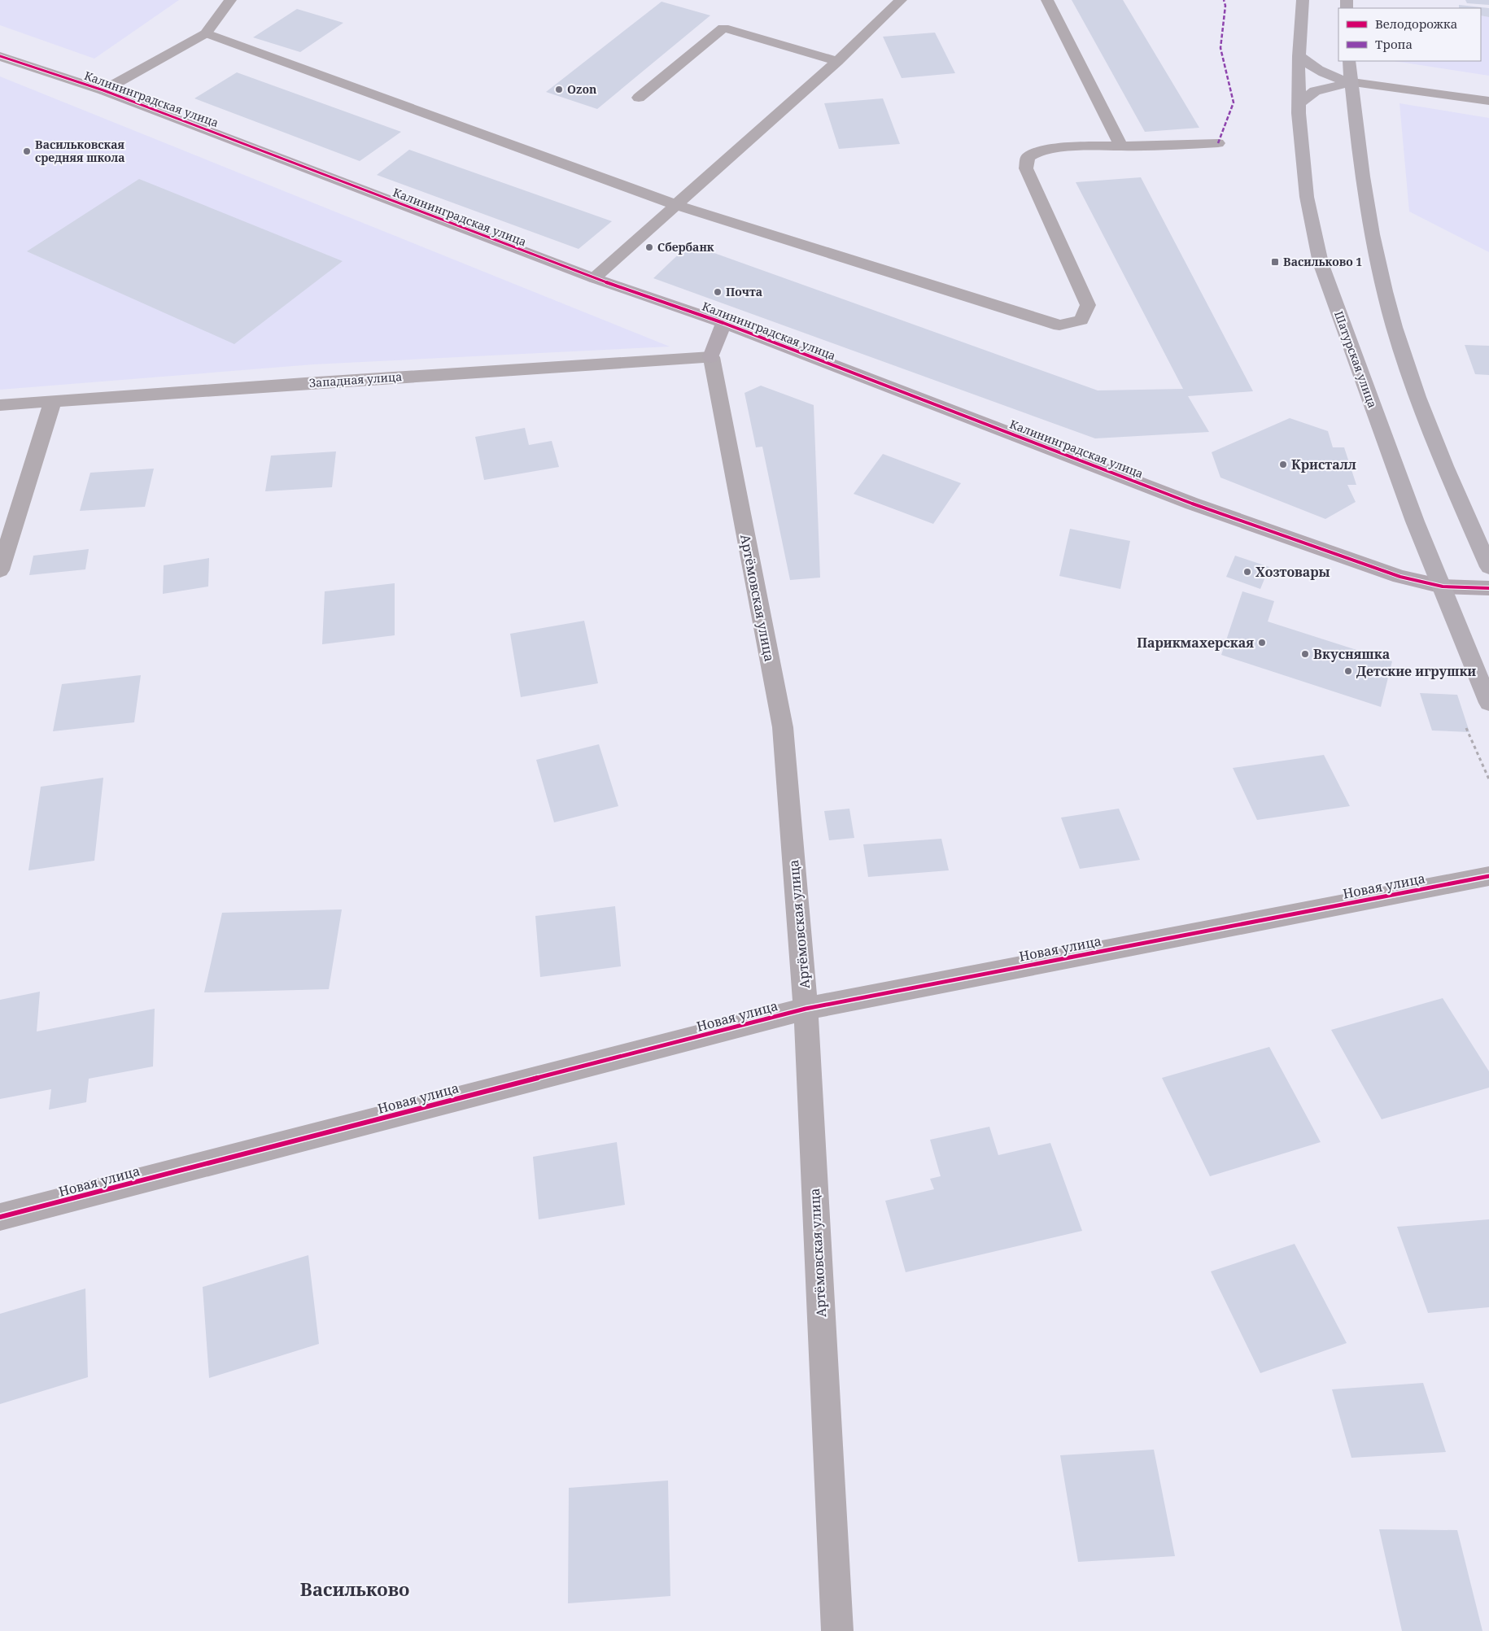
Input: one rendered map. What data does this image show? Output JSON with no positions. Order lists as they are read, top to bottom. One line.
{"streets":{"main road":["Шатурская улица"],"street":["Калининградская улица","Западная улица","Артёмовская улица","Новая улица"]},"crossings":[["Калининградская улица","Шатурская улица"],["Западная улица","Артёмовская улица"],["Артёмовская улица","Новая улица"]],"districts":["Васильково"],"places":{"other":["Ozon","Васильковская средняя школа","Сбербанк","Почта","Кристалл","Хозтовары","Парикмахерская","Вкусняшка","Детские игрушки"],"transit":["Васильково 1"]},"legend":["Велодорожка","Тропа"]}
